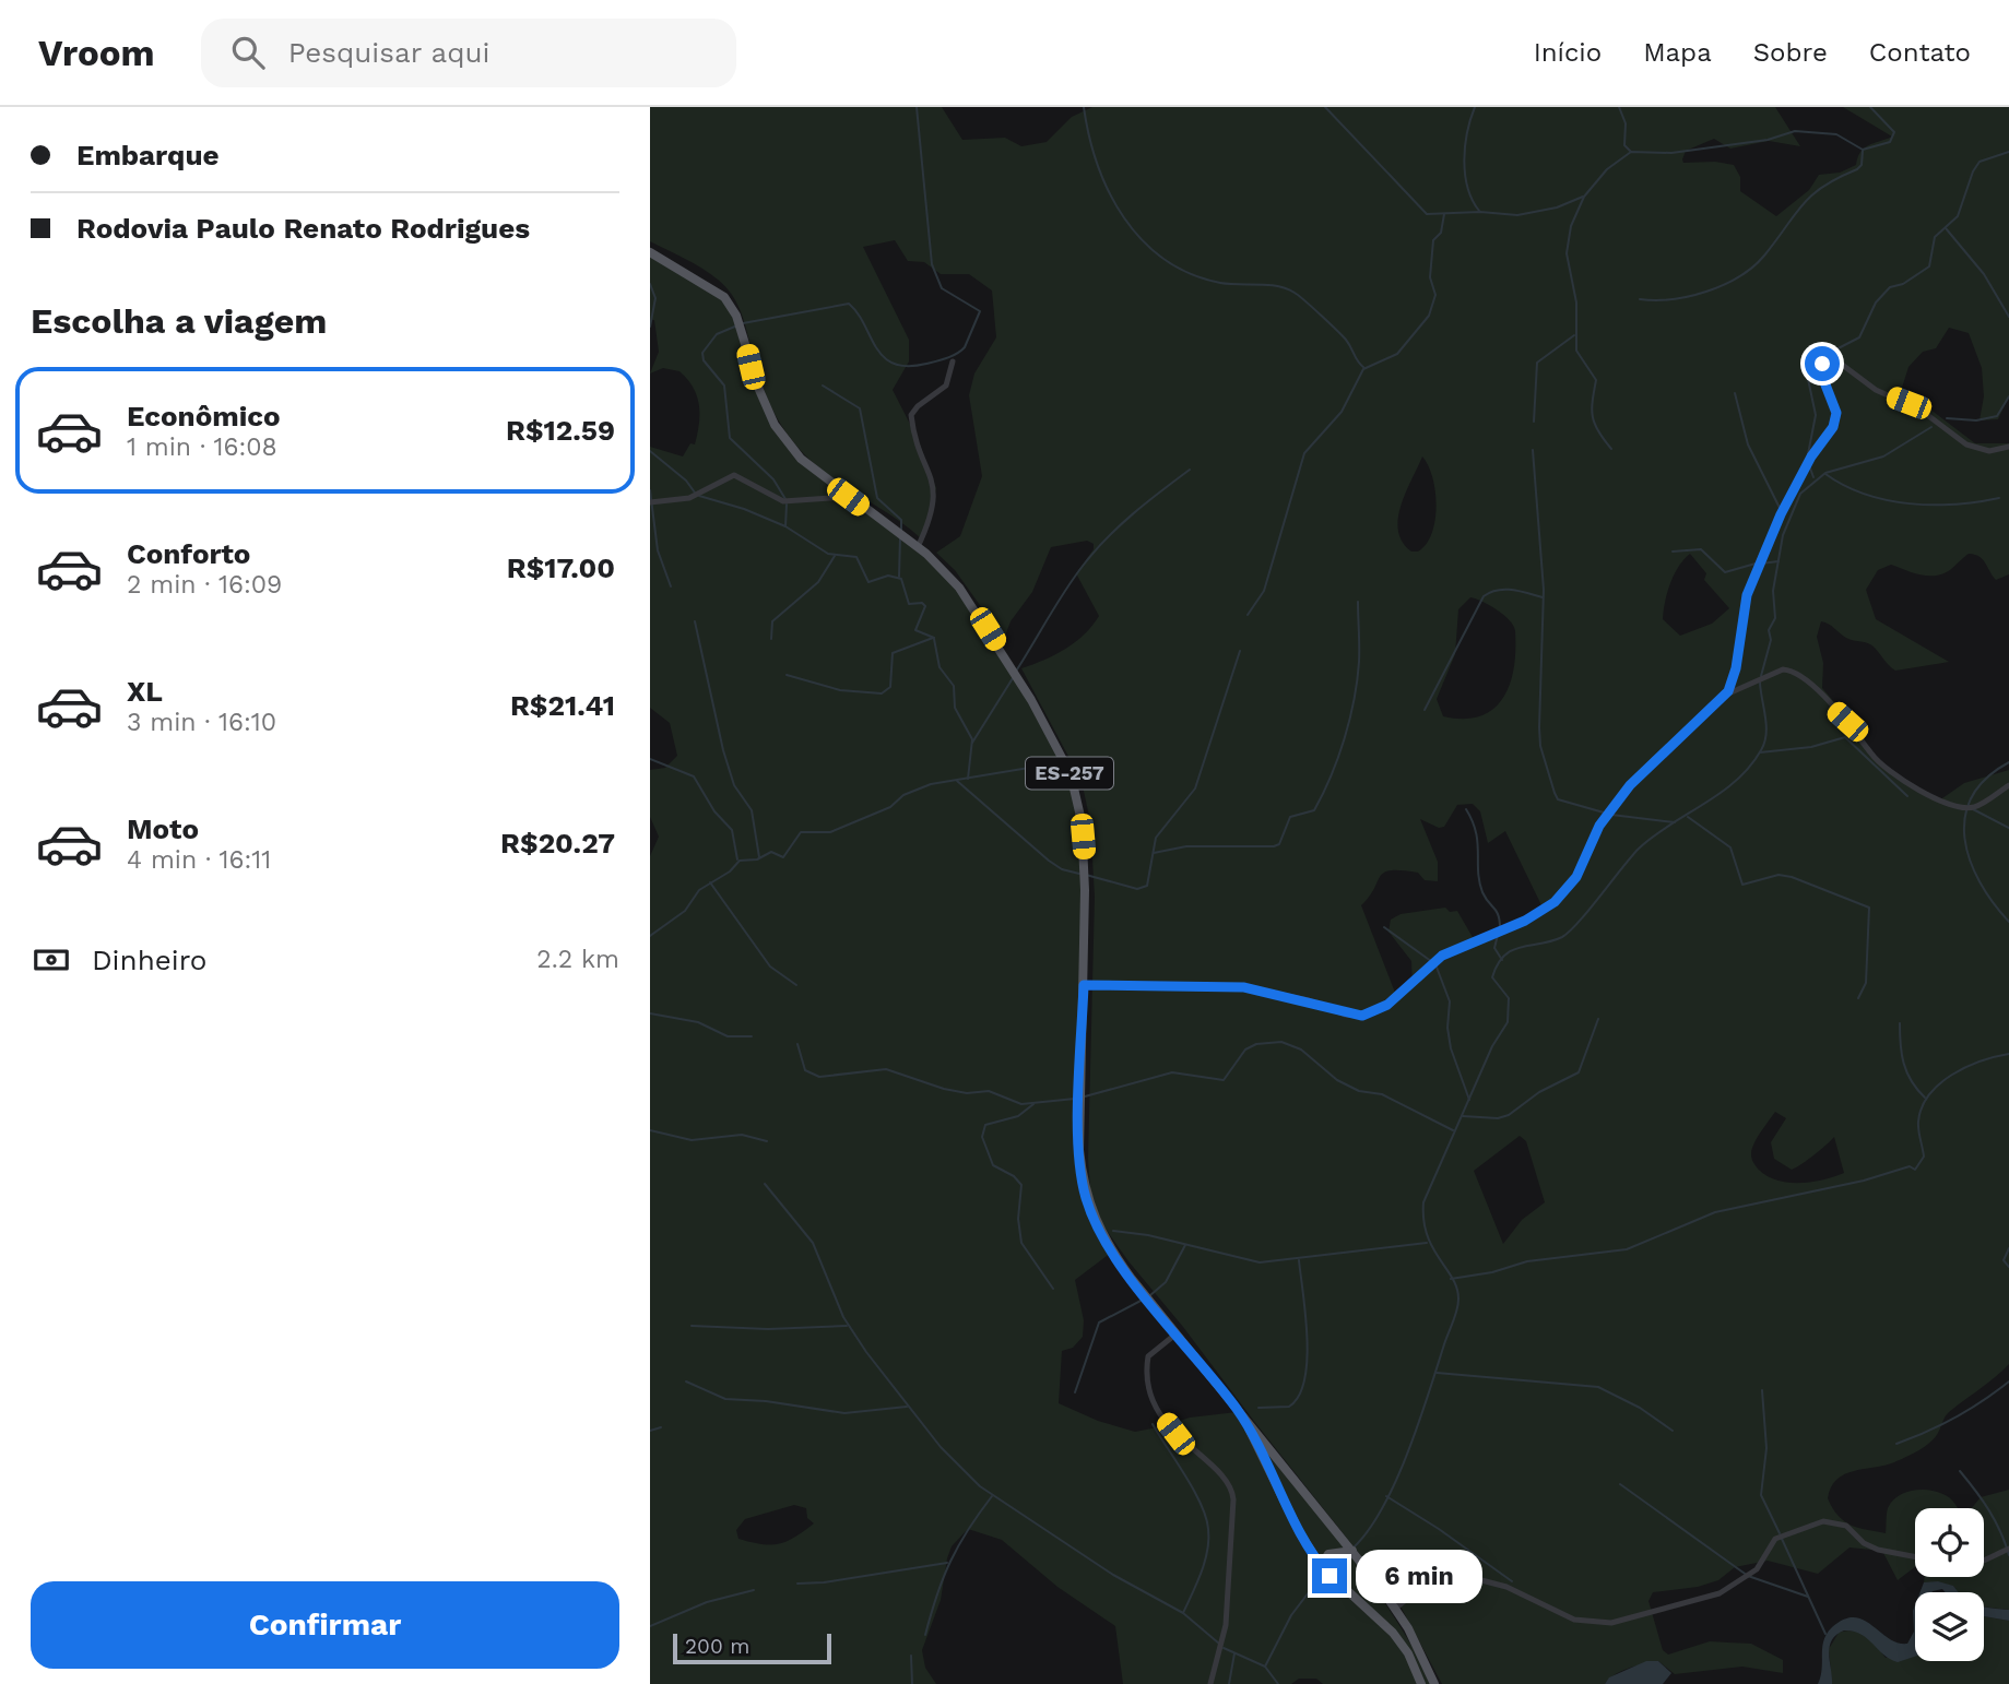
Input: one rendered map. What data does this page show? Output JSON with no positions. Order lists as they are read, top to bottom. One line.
{"streets":{"main road":["ES-257"]},"scale_bar":"200 m","page":{"header":"Vroom","search":"Pesquisar aqui","nav":["Início","Mapa","Sobre","Contato"],"banner":["Embarque","Rodovia Paulo Renato Rodrigues"],"heading":"Escolha a viagem","list":[{"name":"Econômico","note":"1 min · 16:08","value":"R$12.59"},{"name":"Conforto","note":"2 min · 16:09","value":"R$17.00"},{"name":"XL","note":"3 min · 16:10","value":"R$21.41"},{"name":"Moto","note":"4 min · 16:11","value":"R$20.27"}],"pay":["Dinheiro","2.2 km"],"bubble":"6 min","buttons":"Confirmar","scale":"200 m"}}
